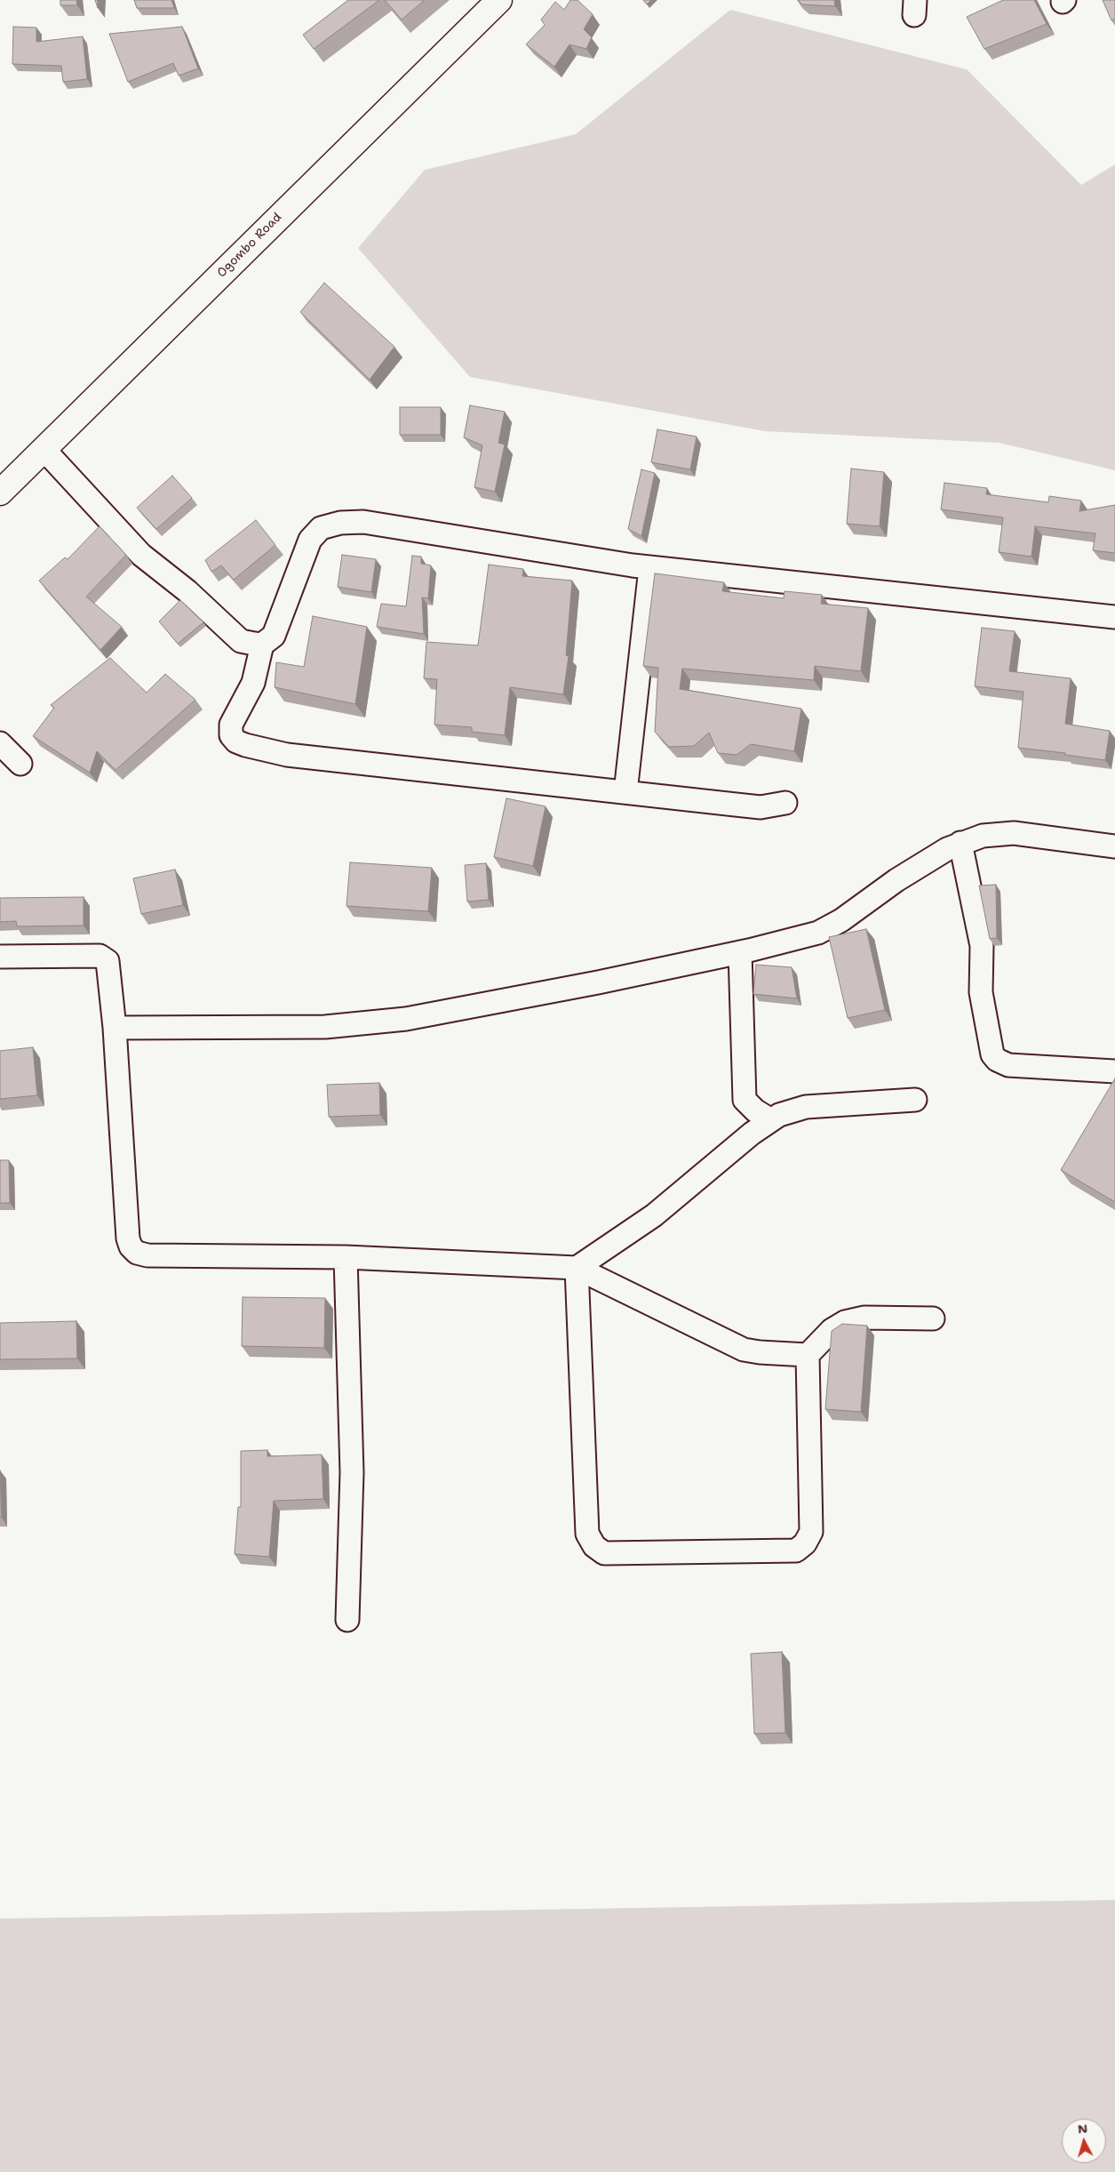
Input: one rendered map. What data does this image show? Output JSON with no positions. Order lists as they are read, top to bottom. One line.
{"streets":{"main road":["Ogombo Road"]},"north":"top"}
